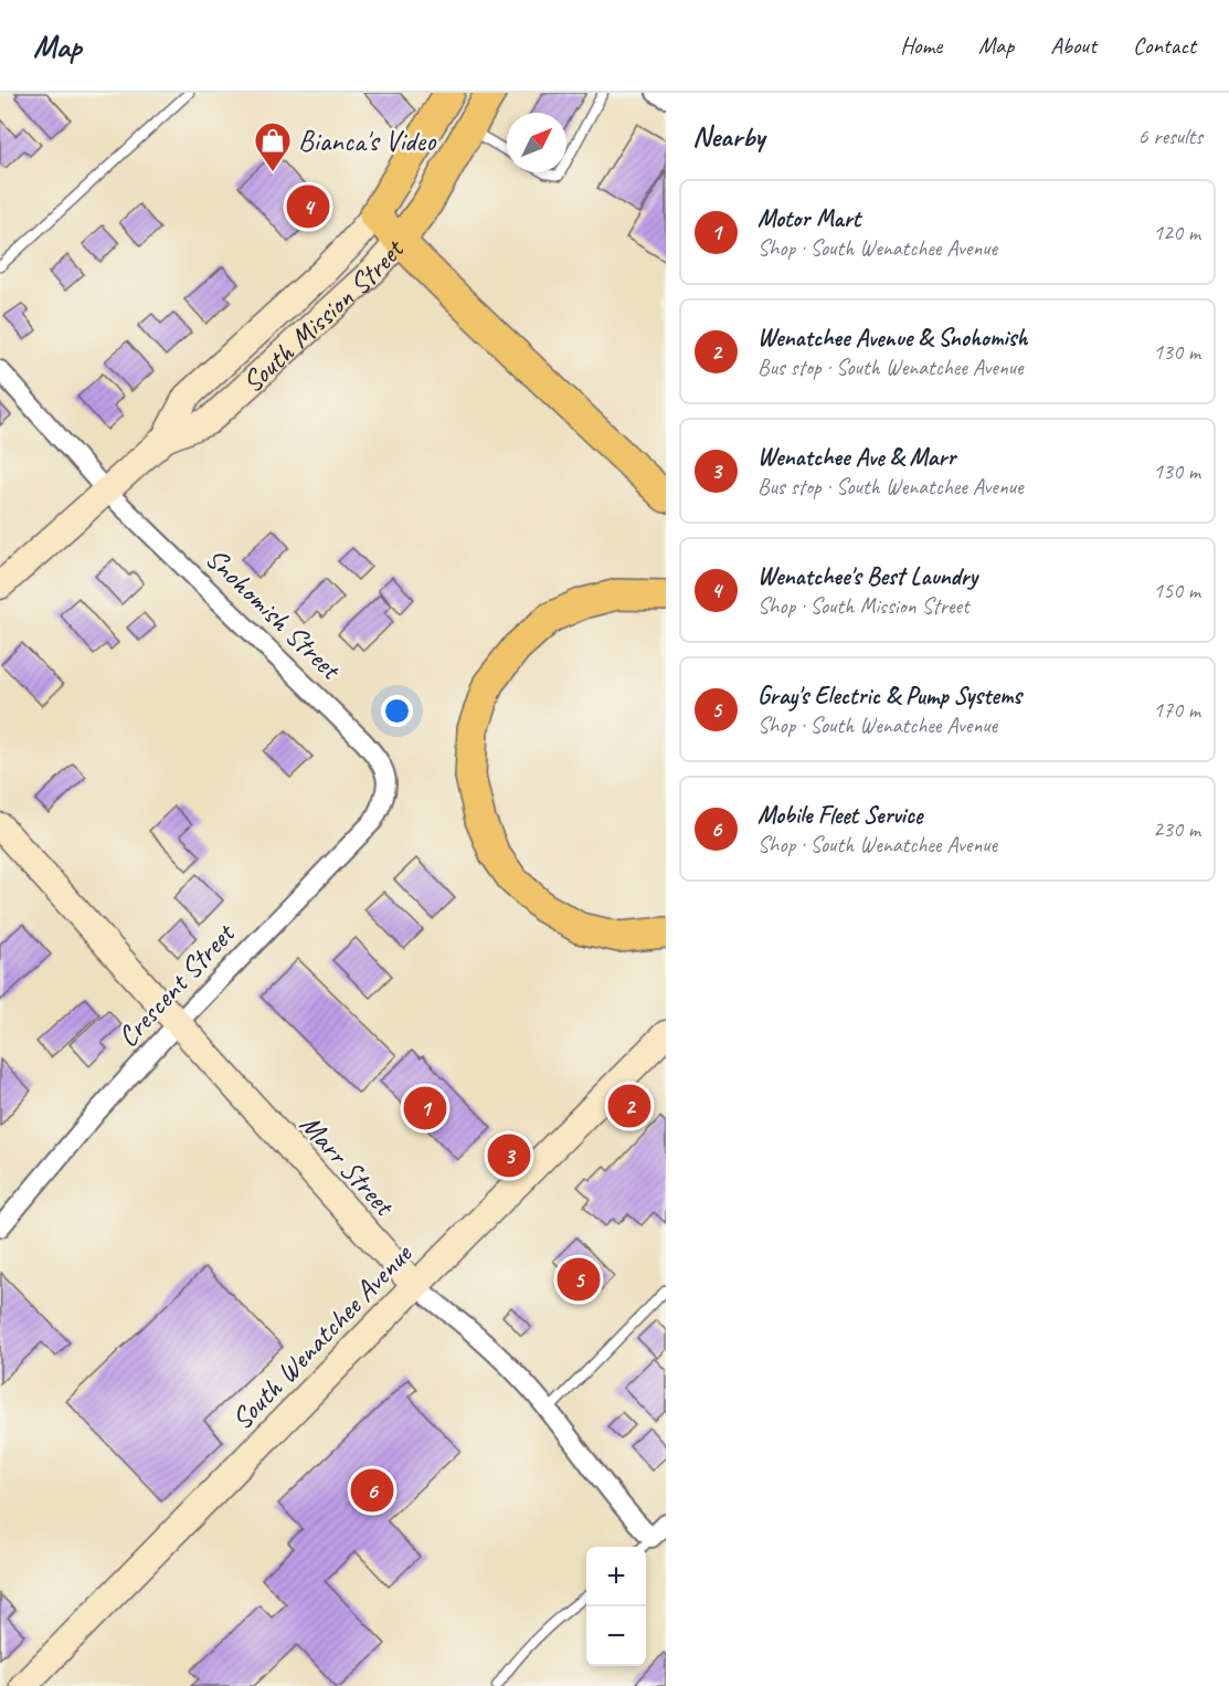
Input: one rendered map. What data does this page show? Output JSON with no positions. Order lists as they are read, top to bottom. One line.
{"streets":{"main road":["South Mission Street","Marr Street","South Wenatchee Avenue"],"street":["Snohomish Street","Crescent Street"]},"crossings":[["South Mission Street","Snohomish Street"],["Snohomish Street","Crescent Street"],["Crescent Street","Marr Street"],["Marr Street","South Wenatchee Avenue"]],"places":{"shop":["Bianca's Video"]},"north":"top right","page":{"header":"Map","nav":["Home","Map","About","Contact"],"heading":["Nearby","6 results"],"list":[{"mark":"1","name":"Motor Mart","note":"Shop · South Wenatchee Avenue","value":"120 m"},{"mark":"2","name":"Wenatchee Avenue & Snohomish","note":"Bus stop · South Wenatchee Avenue","value":"130 m"},{"mark":"3","name":"Wenatchee Ave & Marr","note":"Bus stop · South Wenatchee Avenue","value":"130 m"},{"mark":"4","name":"Wenatchee's Best Laundry","note":"Shop · South Mission Street","value":"150 m"},{"mark":"5","name":"Gray's Electric & Pump Systems","note":"Shop · South Wenatchee Avenue","value":"170 m"},{"mark":"6","name":"Mobile Fleet Service","note":"Shop · South Wenatchee Avenue","value":"230 m"}],"pins":["4","2","1","3","5","6"],"map_buttons":["+","−"]}}
